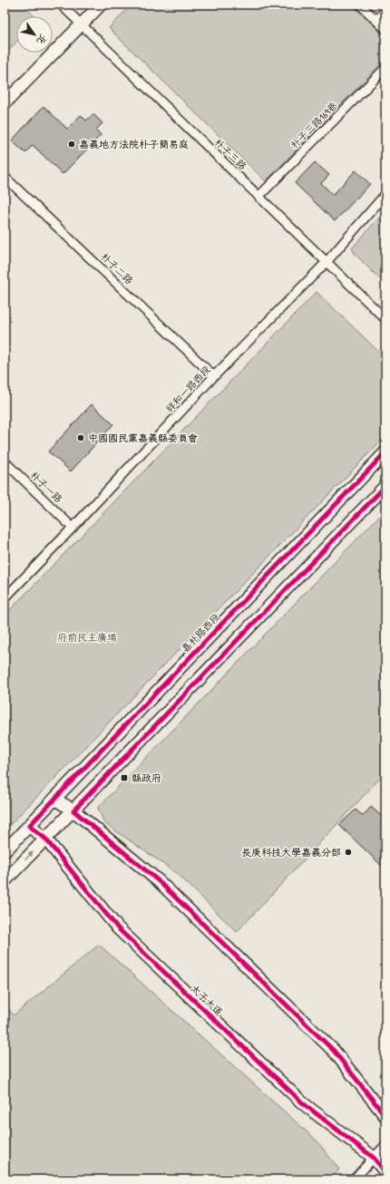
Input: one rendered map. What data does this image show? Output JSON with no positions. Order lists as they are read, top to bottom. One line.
{"streets":{"street":["朴子三路169巷","朴子三路","朴子二路","祥和一路西段","朴子一路","嘉朴路西段","太子大道"]},"crossings":[["朴子三路169巷","朴子三路"],["朴子三路","祥和一路西段"],["朴子二路","祥和一路西段"],["祥和一路西段","朴子一路"],["嘉朴路西段","太子大道"]],"parks":["府前民主廣場"],"places":{"other":["嘉義地方法院朴子簡易庭","中國國民黨嘉義縣委員會","長庚科技大學嘉義分部"],"transit":["縣政府"]},"north":"bottom right"}
